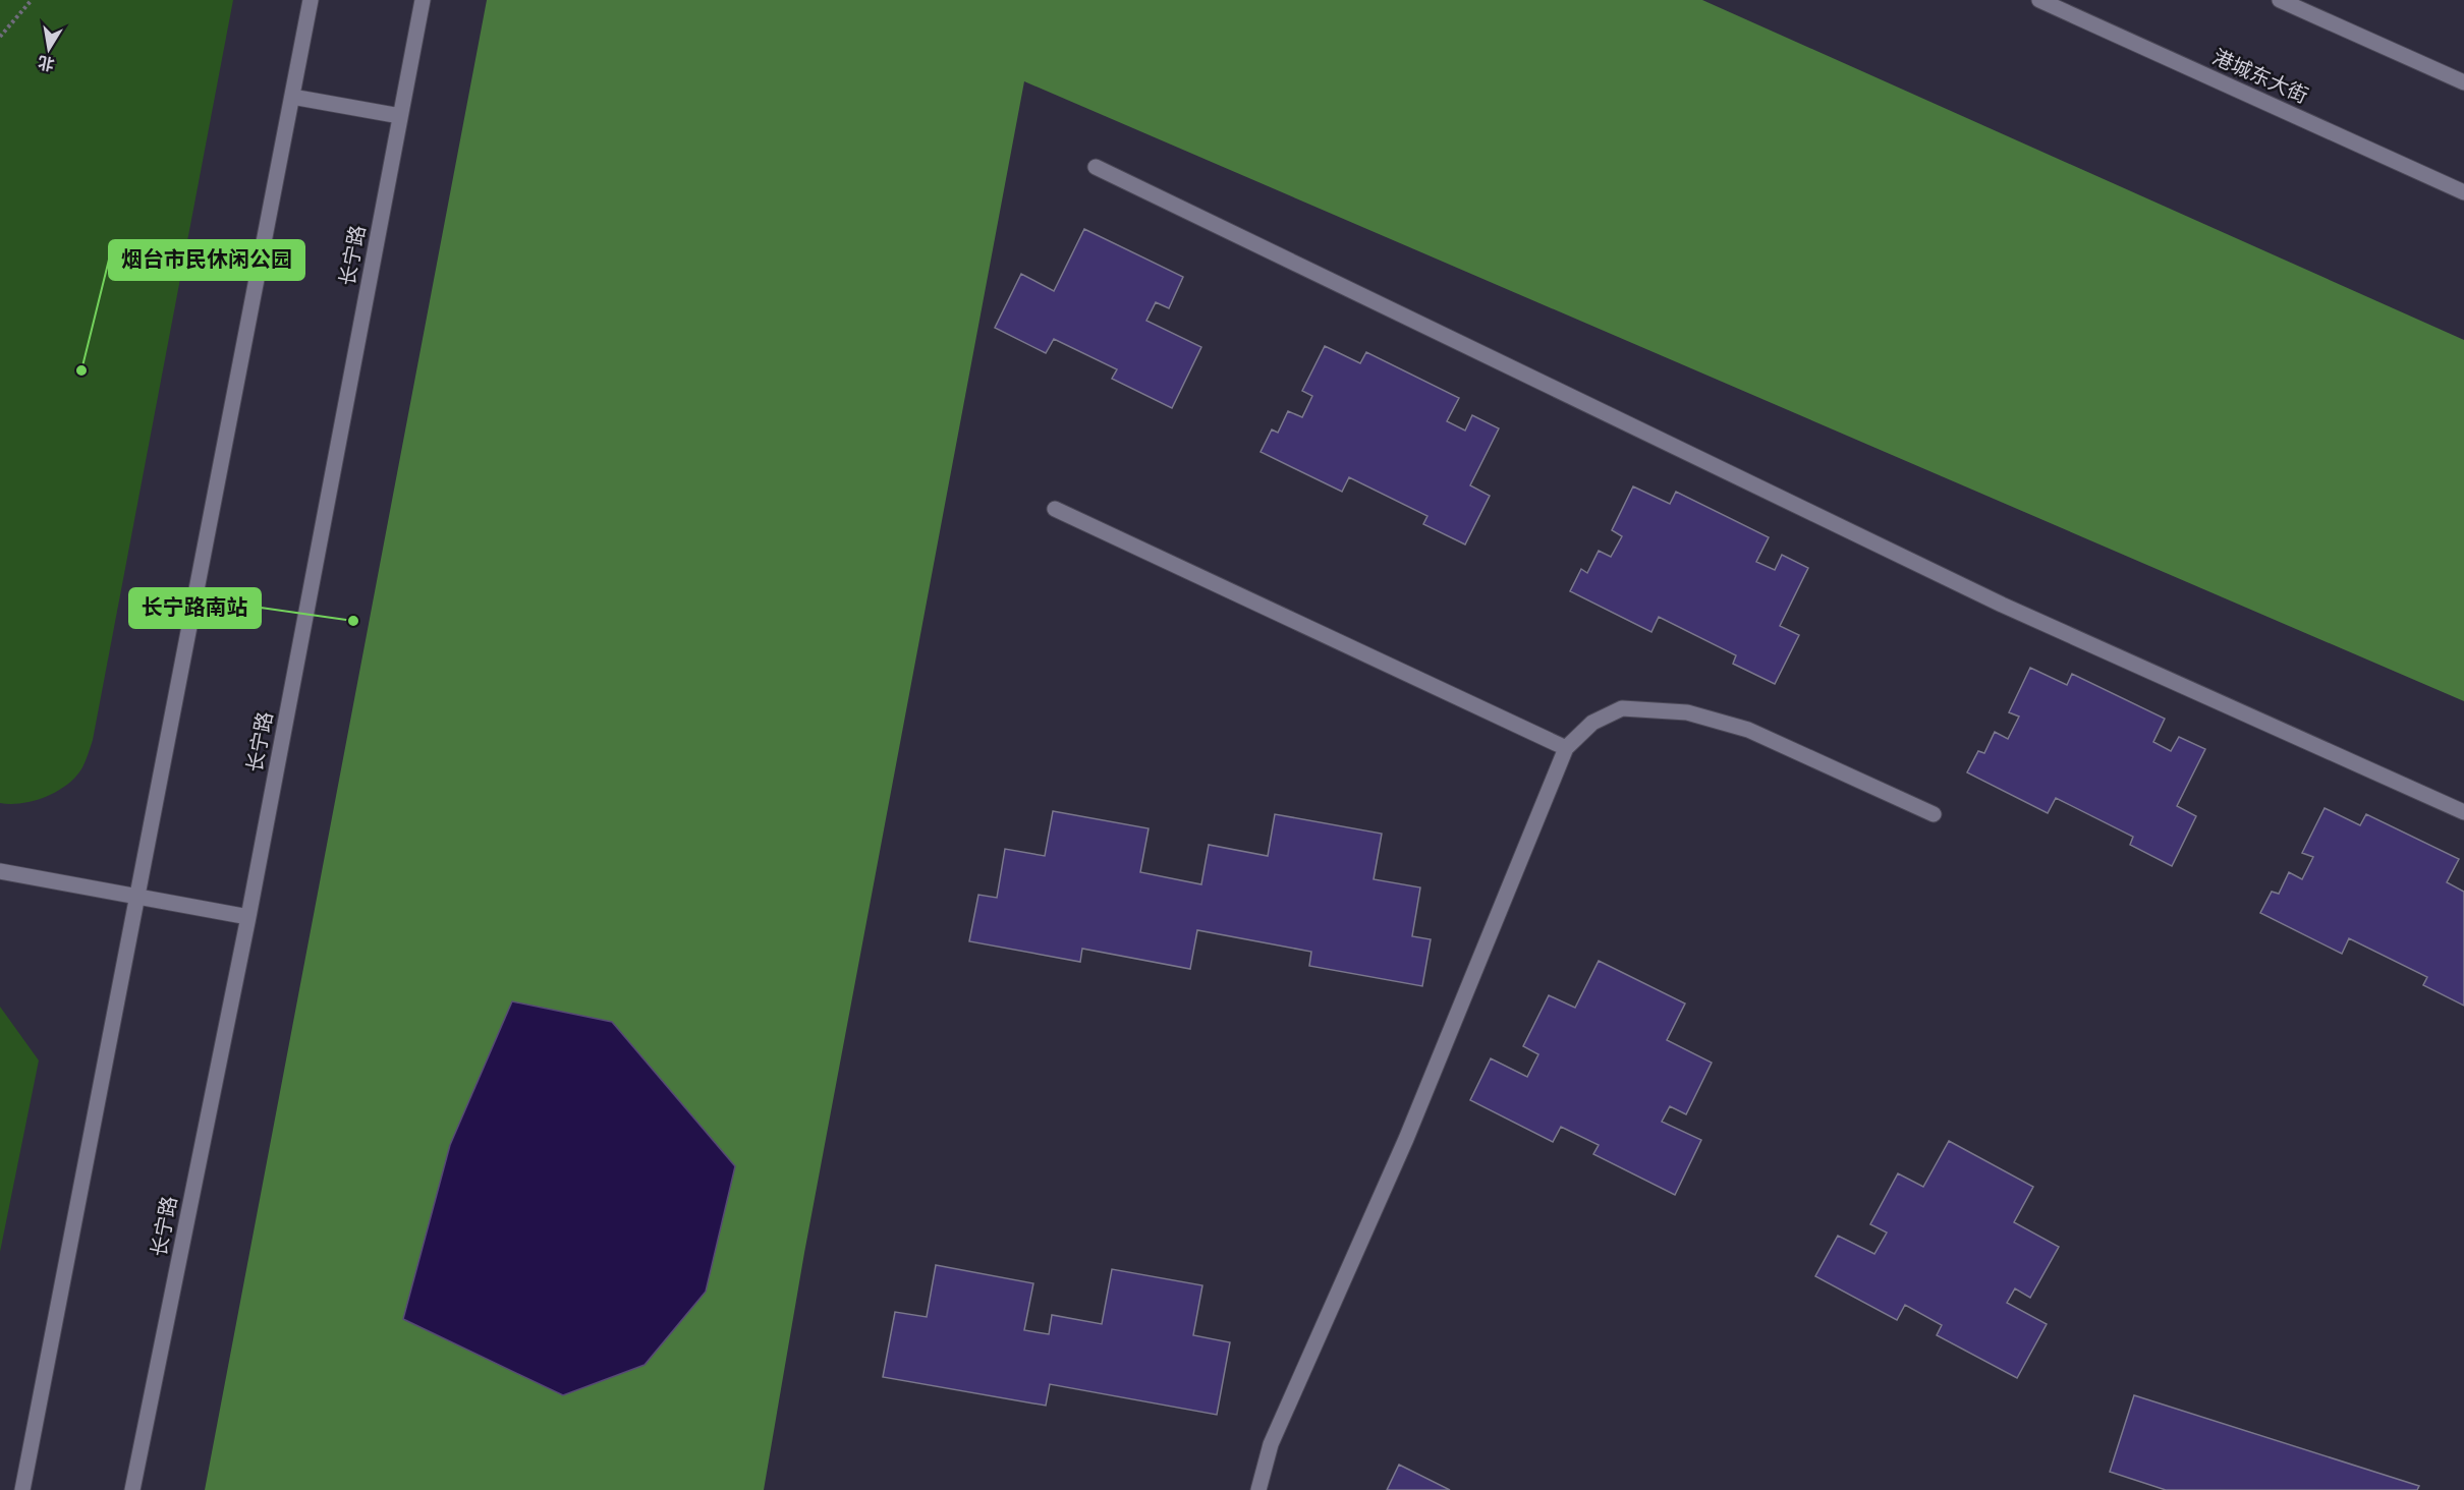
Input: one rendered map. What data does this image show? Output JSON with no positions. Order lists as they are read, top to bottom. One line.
{"streets":{"street":["港城东大街","长宁路"]},"places":["烟台市民休闲公园","长宁路南站"],"north":"bottom"}
